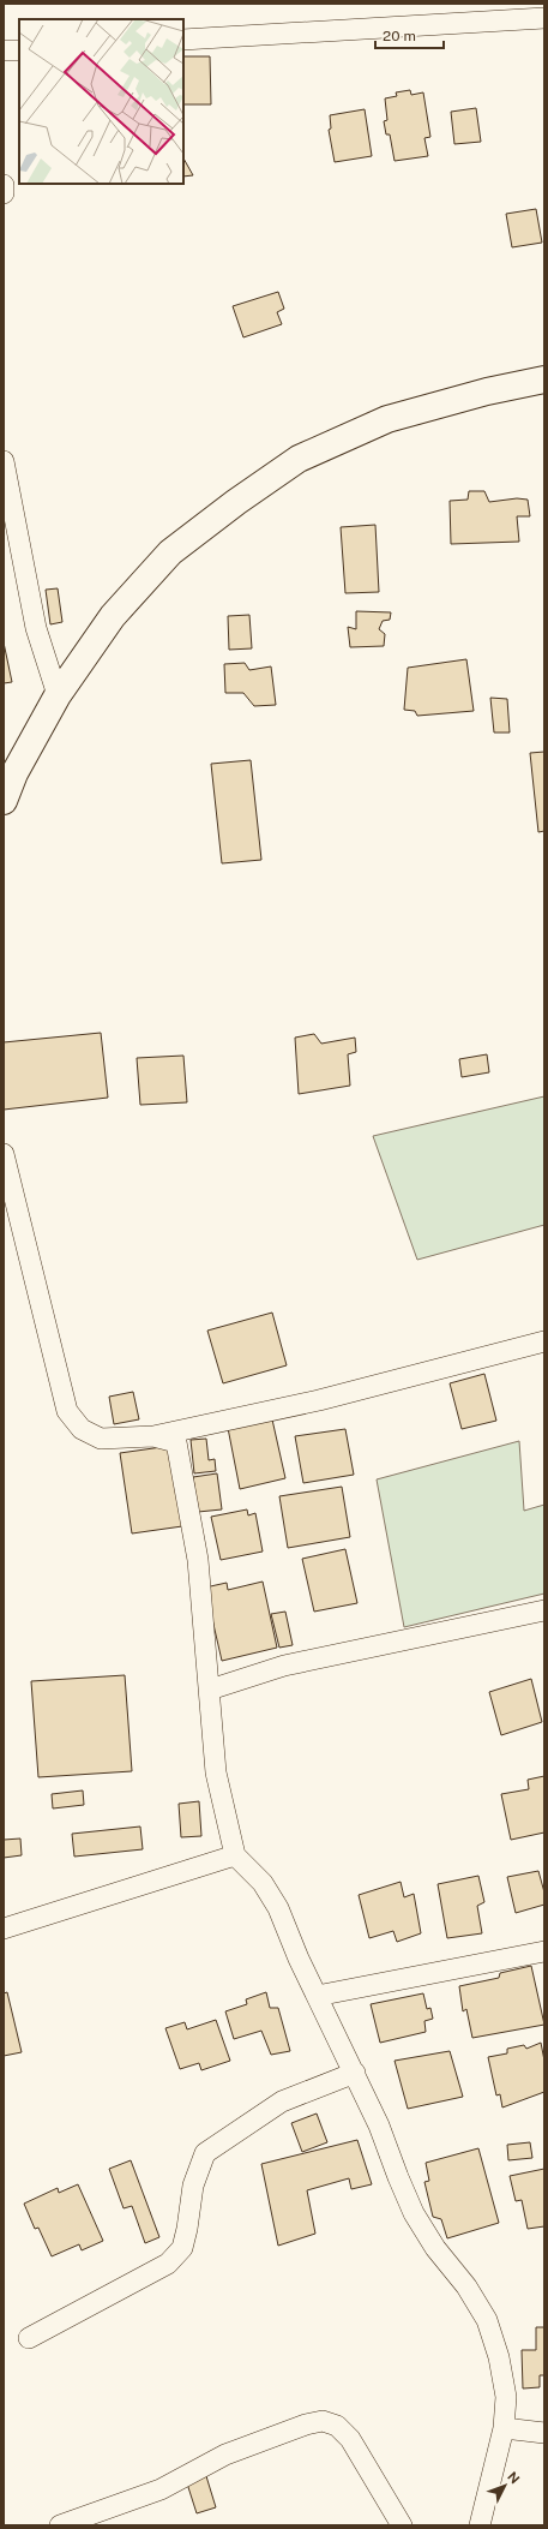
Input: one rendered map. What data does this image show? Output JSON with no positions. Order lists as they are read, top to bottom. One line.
{"scale_bar":"20 m","north":"top right"}
